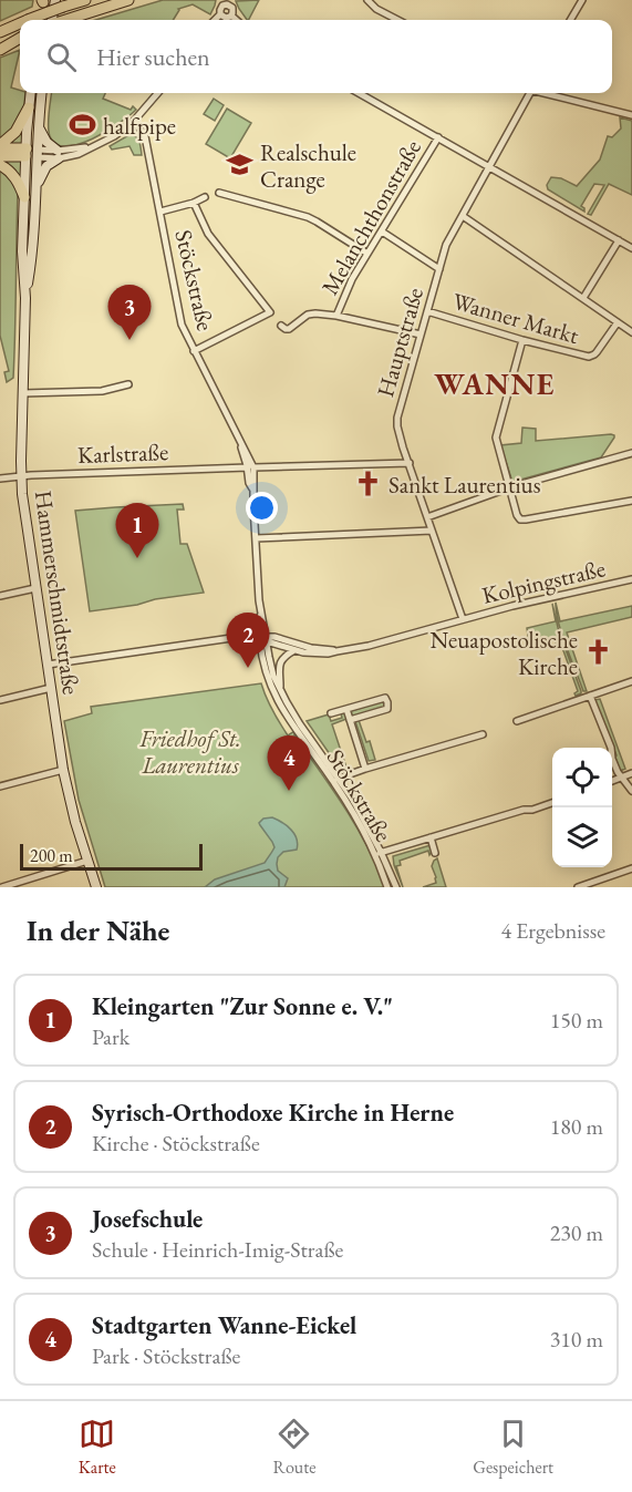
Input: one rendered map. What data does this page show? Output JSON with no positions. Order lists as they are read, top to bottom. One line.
{"streets":{"main road":["Hammerschmidtstraße"],"street":["Melanchthonstraße","Stöckstraße","Wanner Markt","Hauptstraße","Karlstraße","Kolpingstraße"]},"crossings":[["Stöckstraße","Karlstraße"],["Wanner Markt","Hauptstraße"],["Hauptstraße","Karlstraße"],["Hauptstraße","Kolpingstraße"],["Karlstraße","Hammerschmidtstraße"]],"districts":["WANNE"],"parks":["Friedhof St. Laurentius"],"places":{"sports":["halfpipe"],"school or university":["Realschule Crange"],"church":["Sankt Laurentius","Neuapostolische Kirche"]},"scale_bar":"200 m","page":{"search":"Hier suchen","pins":["3","1","2","4"],"scale":"200 m","heading":["In der Nähe","4 Ergebnisse"],"list":[{"mark":"1","name":"Kleingarten \"Zur Sonne e. V.\"","note":"Park","value":"150 m"},{"mark":"2","name":"Syrisch-Orthodoxe Kirche in Herne","note":"Kirche · Stöckstraße","value":"180 m"},{"mark":"3","name":"Josefschule","note":"Schule · Heinrich-Imig-Straße","value":"230 m"},{"mark":"4","name":"Stadtgarten Wanne-Eickel","note":"Park · Stöckstraße","value":"310 m"}],"nav":["Karte","Route","Gespeichert"]}}
